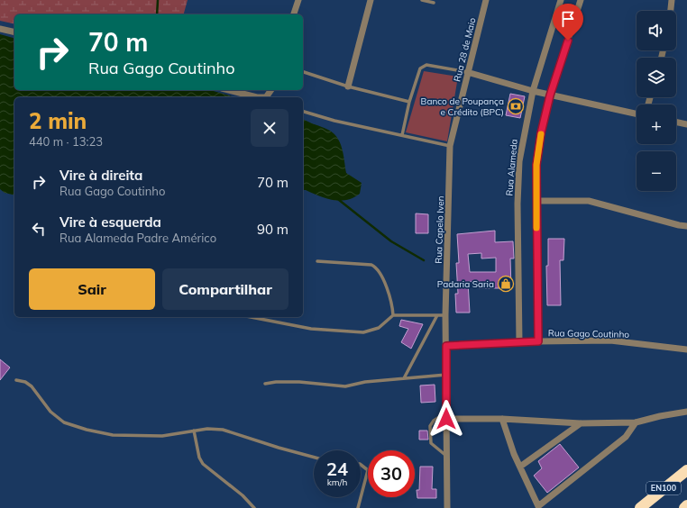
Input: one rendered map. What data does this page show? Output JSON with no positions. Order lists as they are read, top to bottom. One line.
{"streets":{"highway":["EN100"],"street":["Rua 28 de Maio","Rua Alameda","Rua Capelo Iven","Rua Gago Coutinho"]},"crossings":[["Rua 28 de Maio","Rua Capelo Iven"],["Rua Alameda","Rua Gago Coutinho"],["Rua Capelo Iven","Rua Gago Coutinho"]],"places":{"bank":["Banco de Poupança e Crédito (BPC)"],"shop":["Padaria Saria"]},"page":{"map_buttons":["+","−"],"turn":["70 m","Rua Gago Coutinho"],"heading":["2 min","440 m · 13:23"],"list":[{"name":"Vire à direita","note":"Rua Gago Coutinho","value":"70 m"},{"name":"Vire à esquerda","note":"Rua Alameda Padre Américo","value":"90 m"}],"buttons":["Sair","Compartilhar"],"speed":"24 km/h","limit":"30"}}
